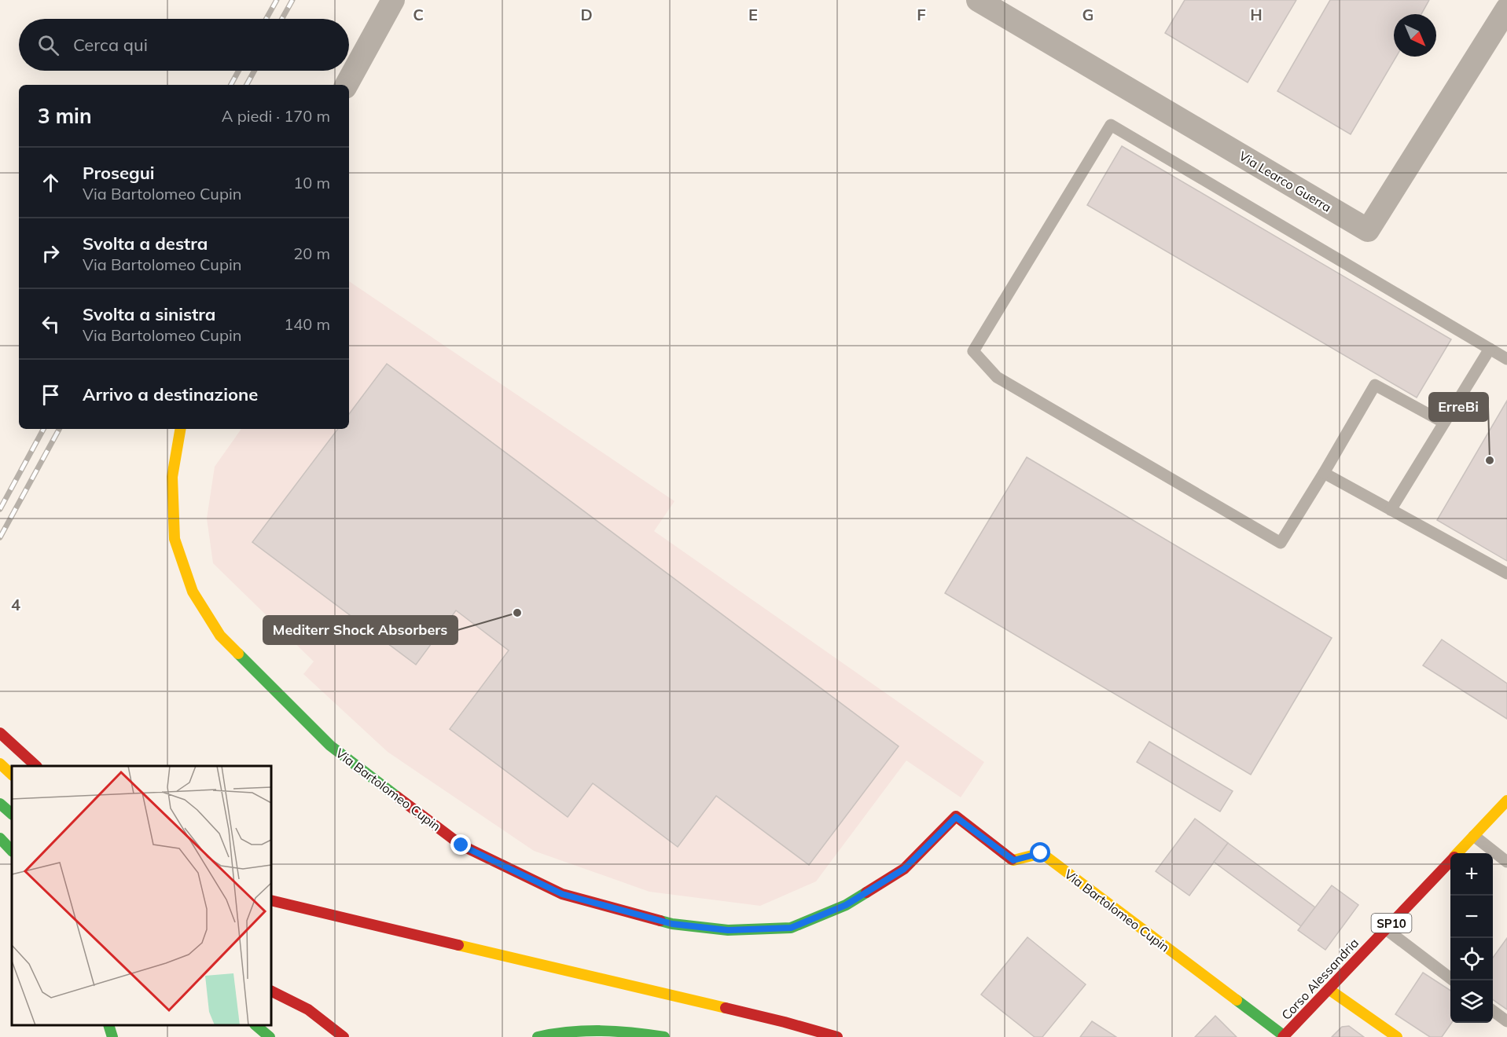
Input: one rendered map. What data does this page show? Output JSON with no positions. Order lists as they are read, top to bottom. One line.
{"streets":{"main road":["Via Bartolomeo Cupin","SP10","Corso Alessandria"],"street":["Via Learco Guerra"]},"crossings":[["Via Bartolomeo Cupin","Corso Alessandria"]],"places":["ErreBi","Mediterr Shock Absorbers"],"north":"bottom right","page":{"search":"Cerca qui","heading":["3 min","A piedi · 170 m"],"list":[["Prosegui","Via Bartolomeo Cupin","10 m"],["Svolta a destra","Via Bartolomeo Cupin","20 m"],["Svolta a sinistra","Via Bartolomeo Cupin","140 m"],"Arrivo a destinazione"],"map_buttons":["+","−"]},"grid":{"columns":["C","D","E","F","G","H"],"rows":["4"]}}
